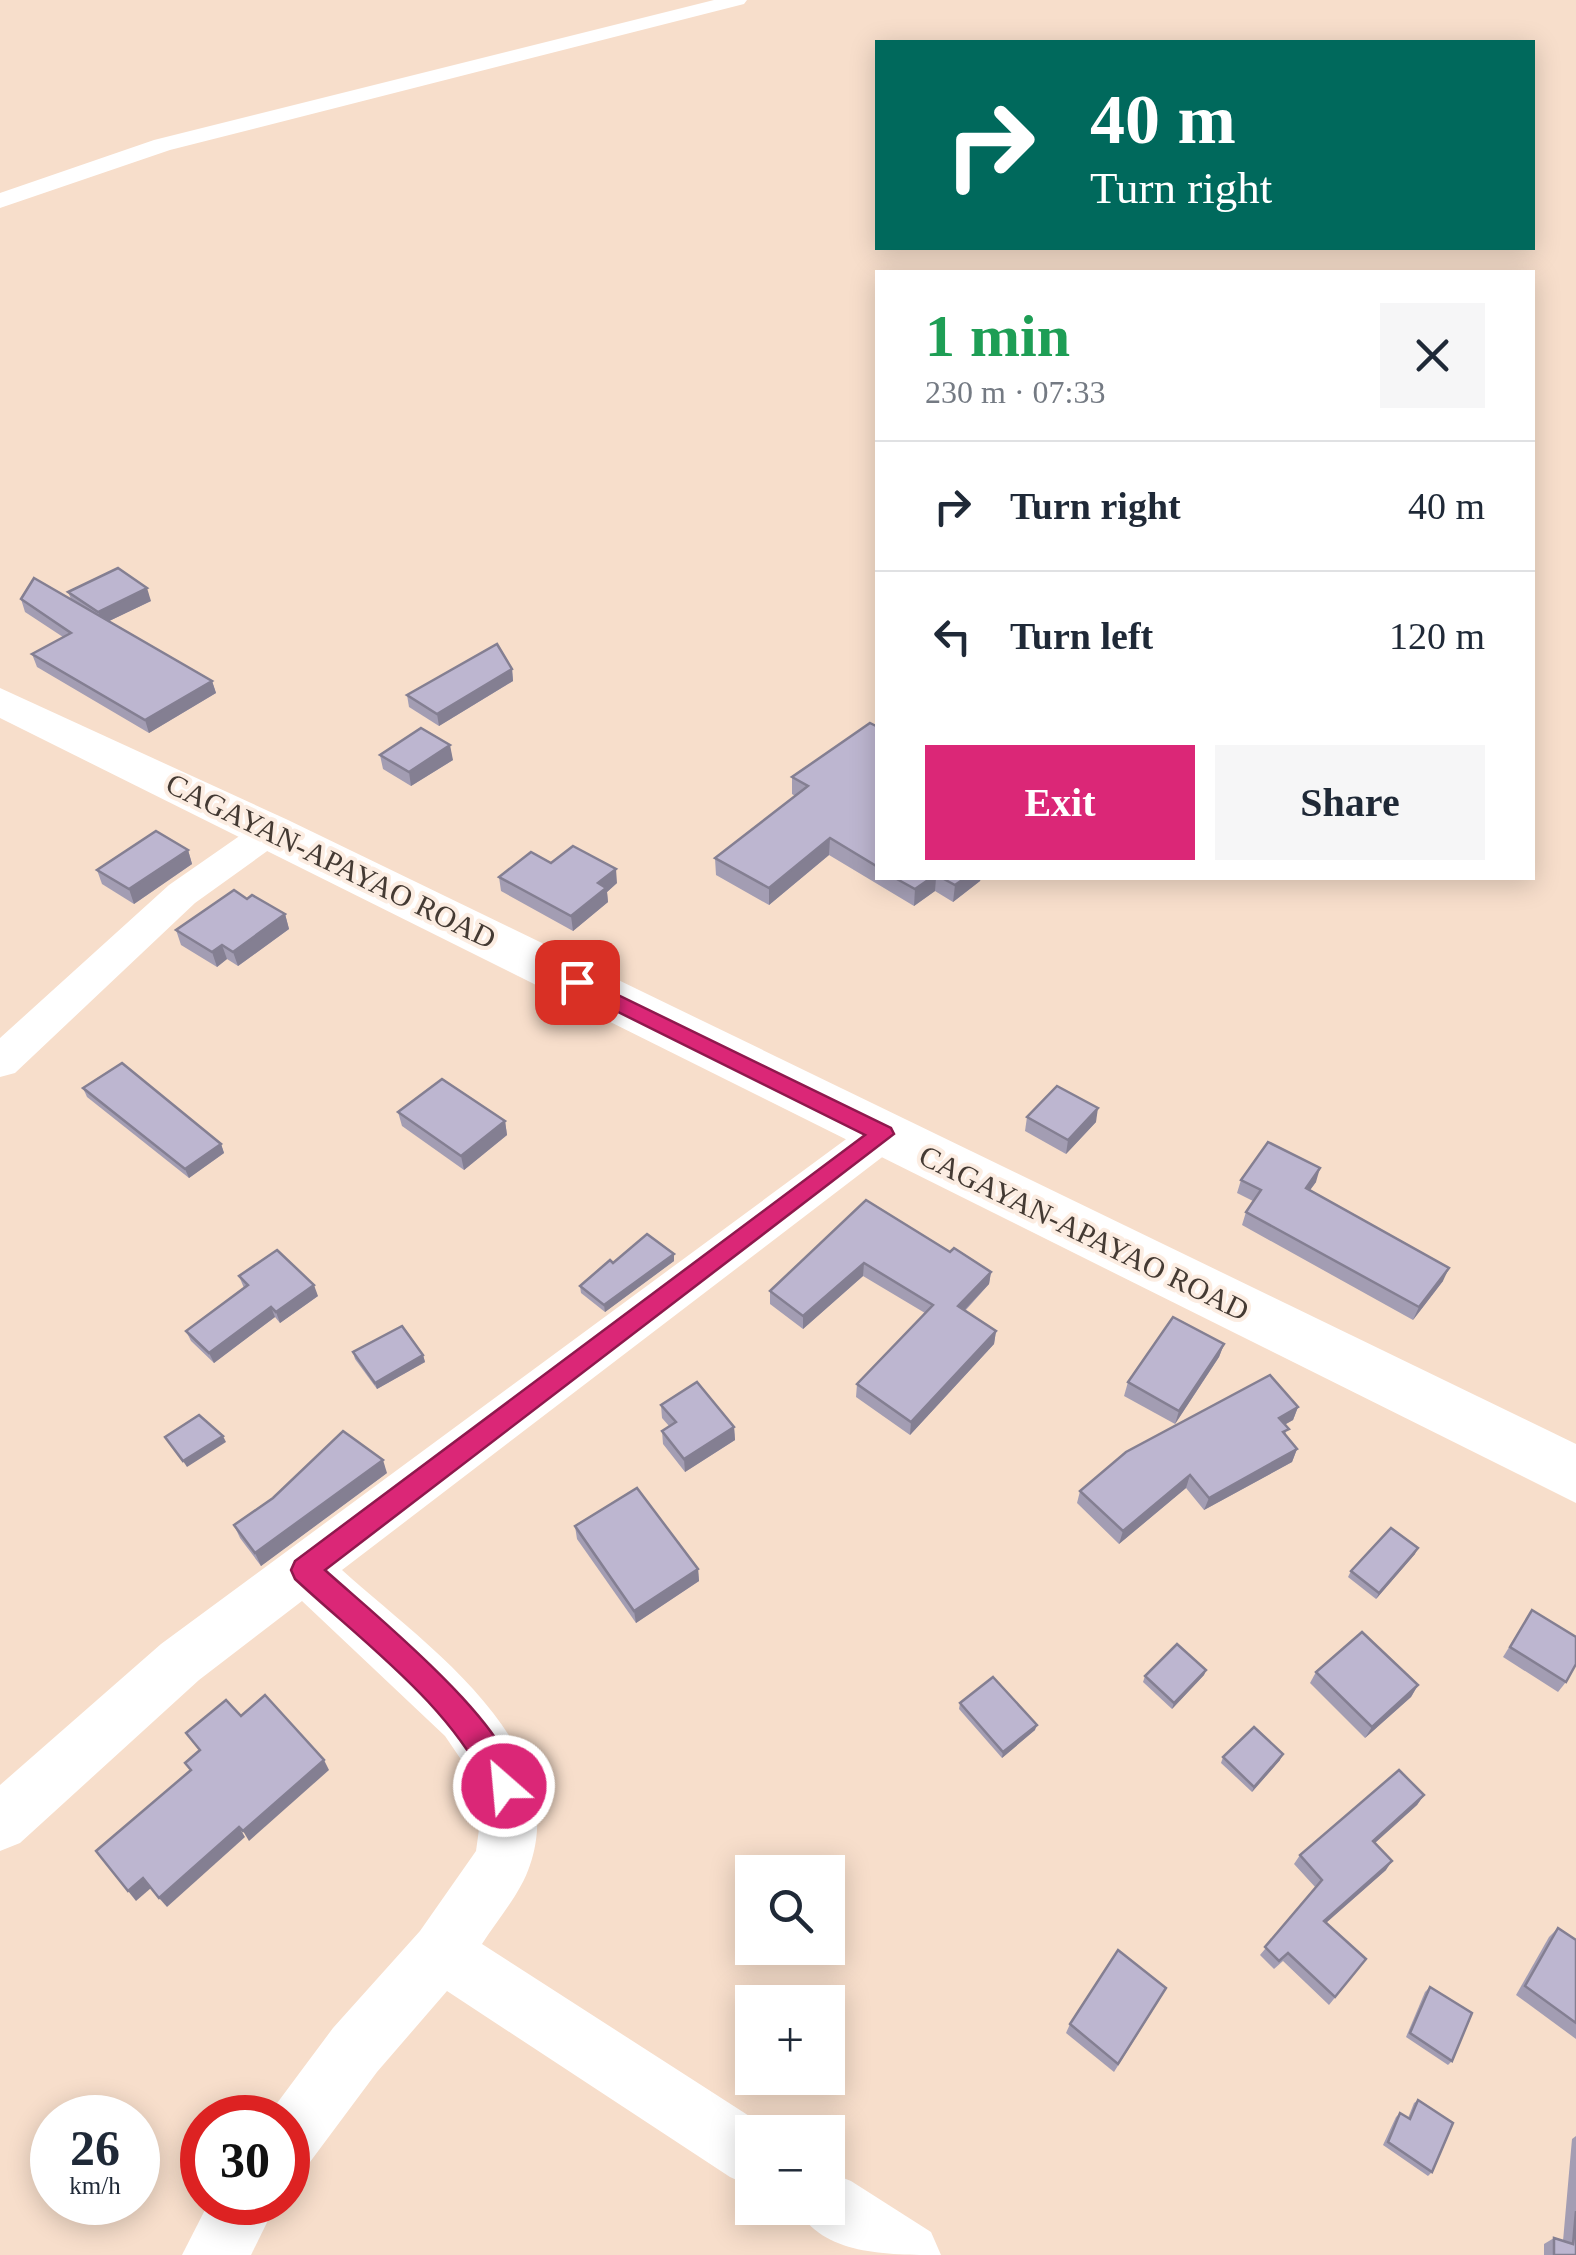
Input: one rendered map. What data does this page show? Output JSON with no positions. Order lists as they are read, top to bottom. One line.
{"streets":{"main road":["CAGAYAN-APAYAO ROAD"]},"page":{"turn":["40 m","Turn right"],"heading":["1 min","230 m · 07:33"],"list":[{"name":"Turn right","value":"40 m"},{"name":"Turn left","value":"120 m"}],"buttons":["Exit","Share"],"map_buttons":["+","−"],"speed":"26 km/h","limit":"30"}}
